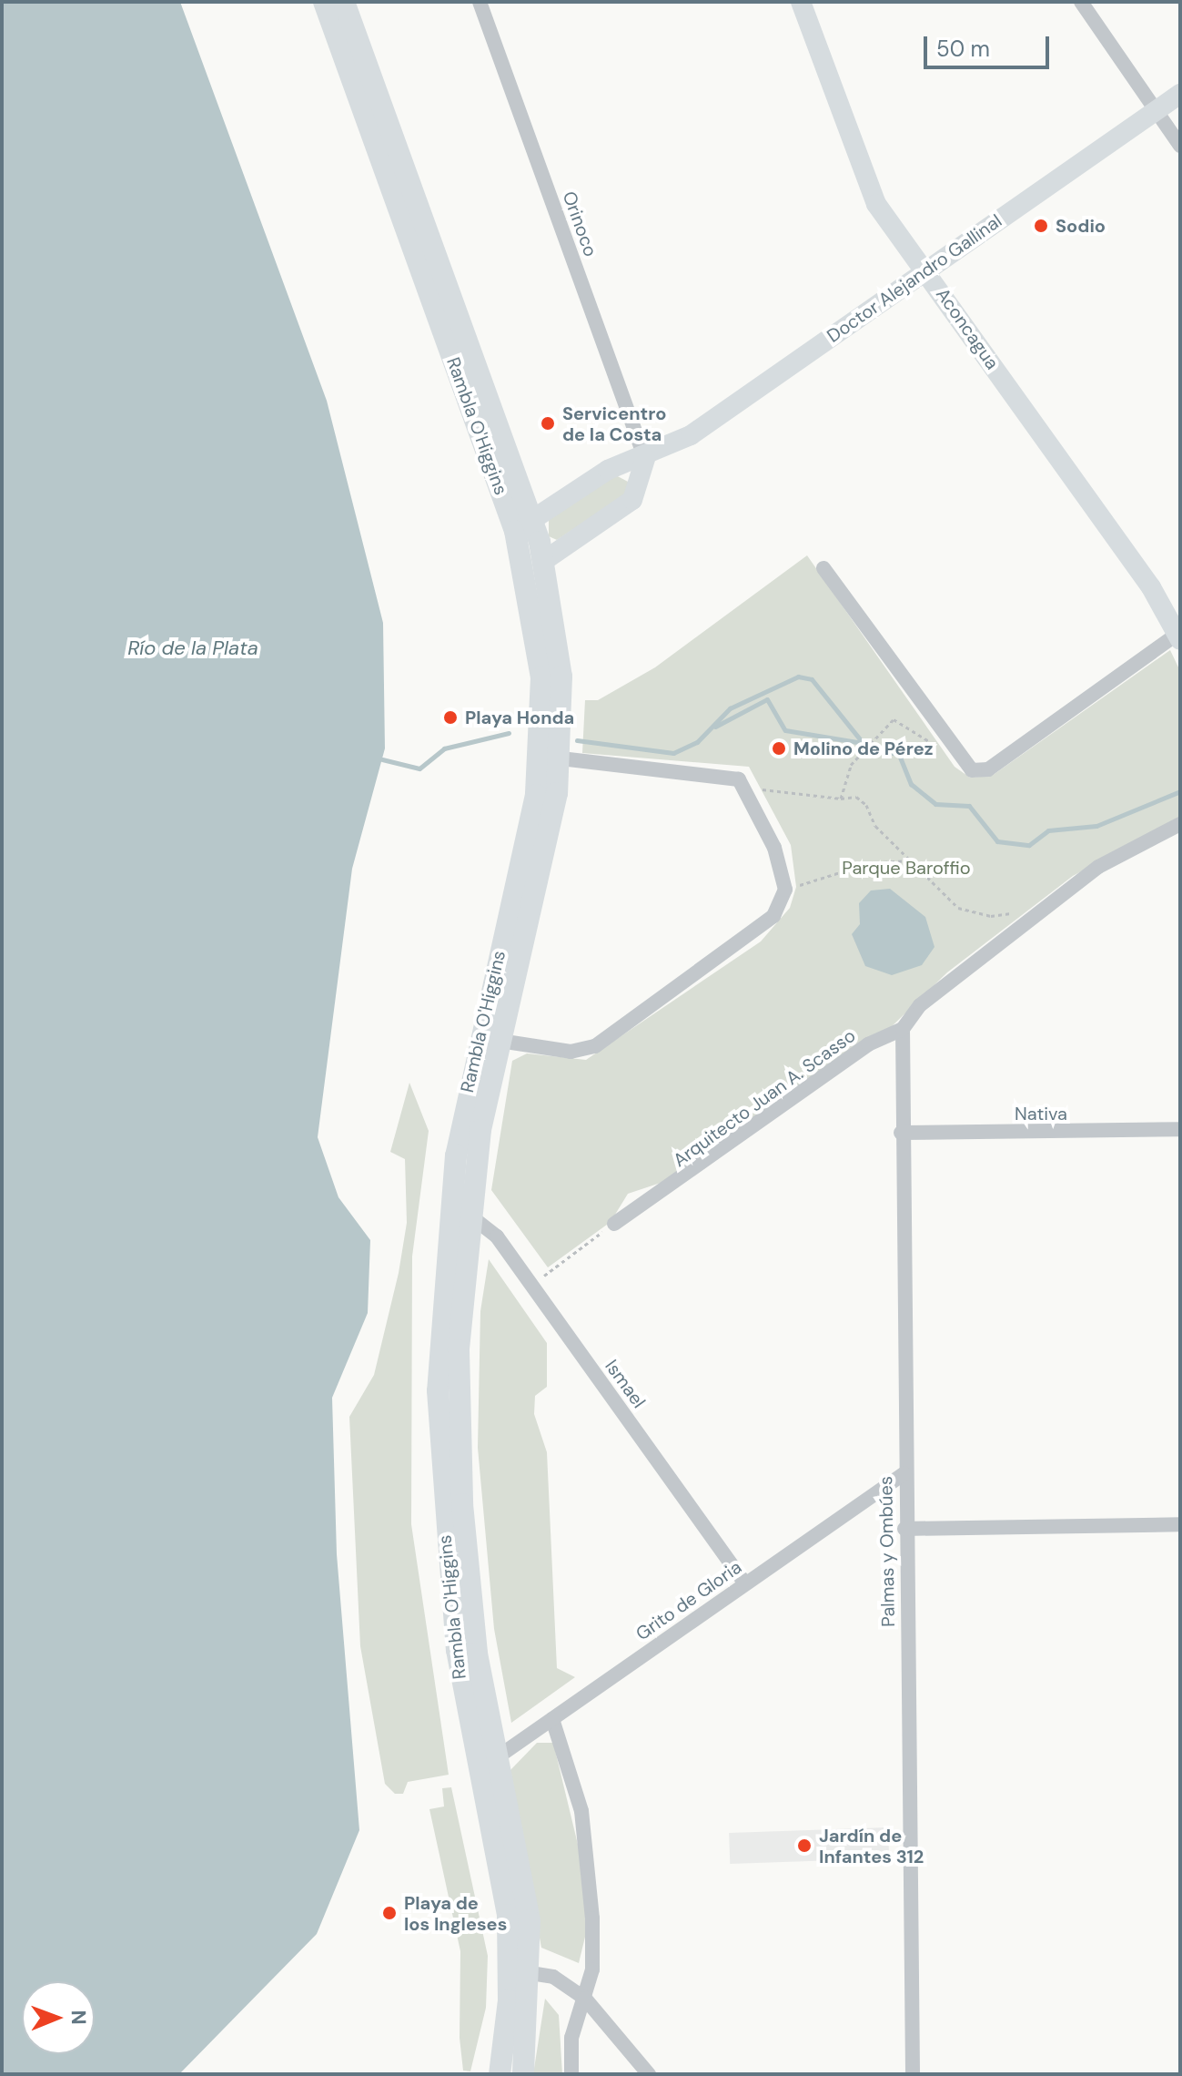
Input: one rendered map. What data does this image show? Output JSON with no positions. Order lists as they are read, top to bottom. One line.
{"streets":{"main road":["Doctor Alejandro Gallinal","Aconcagua","Rambla O'Higgins"],"street":["Orinoco","Arquitecto Juan A. Scasso","Nativa","Ismael","Palmas y Ombúes","Grito de Gloria"]},"crossings":[["Orinoco","Doctor Alejandro Gallinal"],["Doctor Alejandro Gallinal","Aconcagua"],["Doctor Alejandro Gallinal","Rambla O'Higgins"],["Rambla O'Higgins","Ismael"],["Rambla O'Higgins","Grito de Gloria"],["Arquitecto Juan A. Scasso","Palmas y Ombúes"],["Nativa","Palmas y Ombúes"],["Ismael","Grito de Gloria"],["Palmas y Ombúes","Grito de Gloria"]],"water":["Río de la Plata"],"parks":["Parque Baroffio"],"places":["Sodio","Servicentro de la Costa","Playa Honda","Molino de Pérez","Jardín de Infantes 312","Playa de los Ingleses"],"scale_bar":"50 m","north":"right"}
